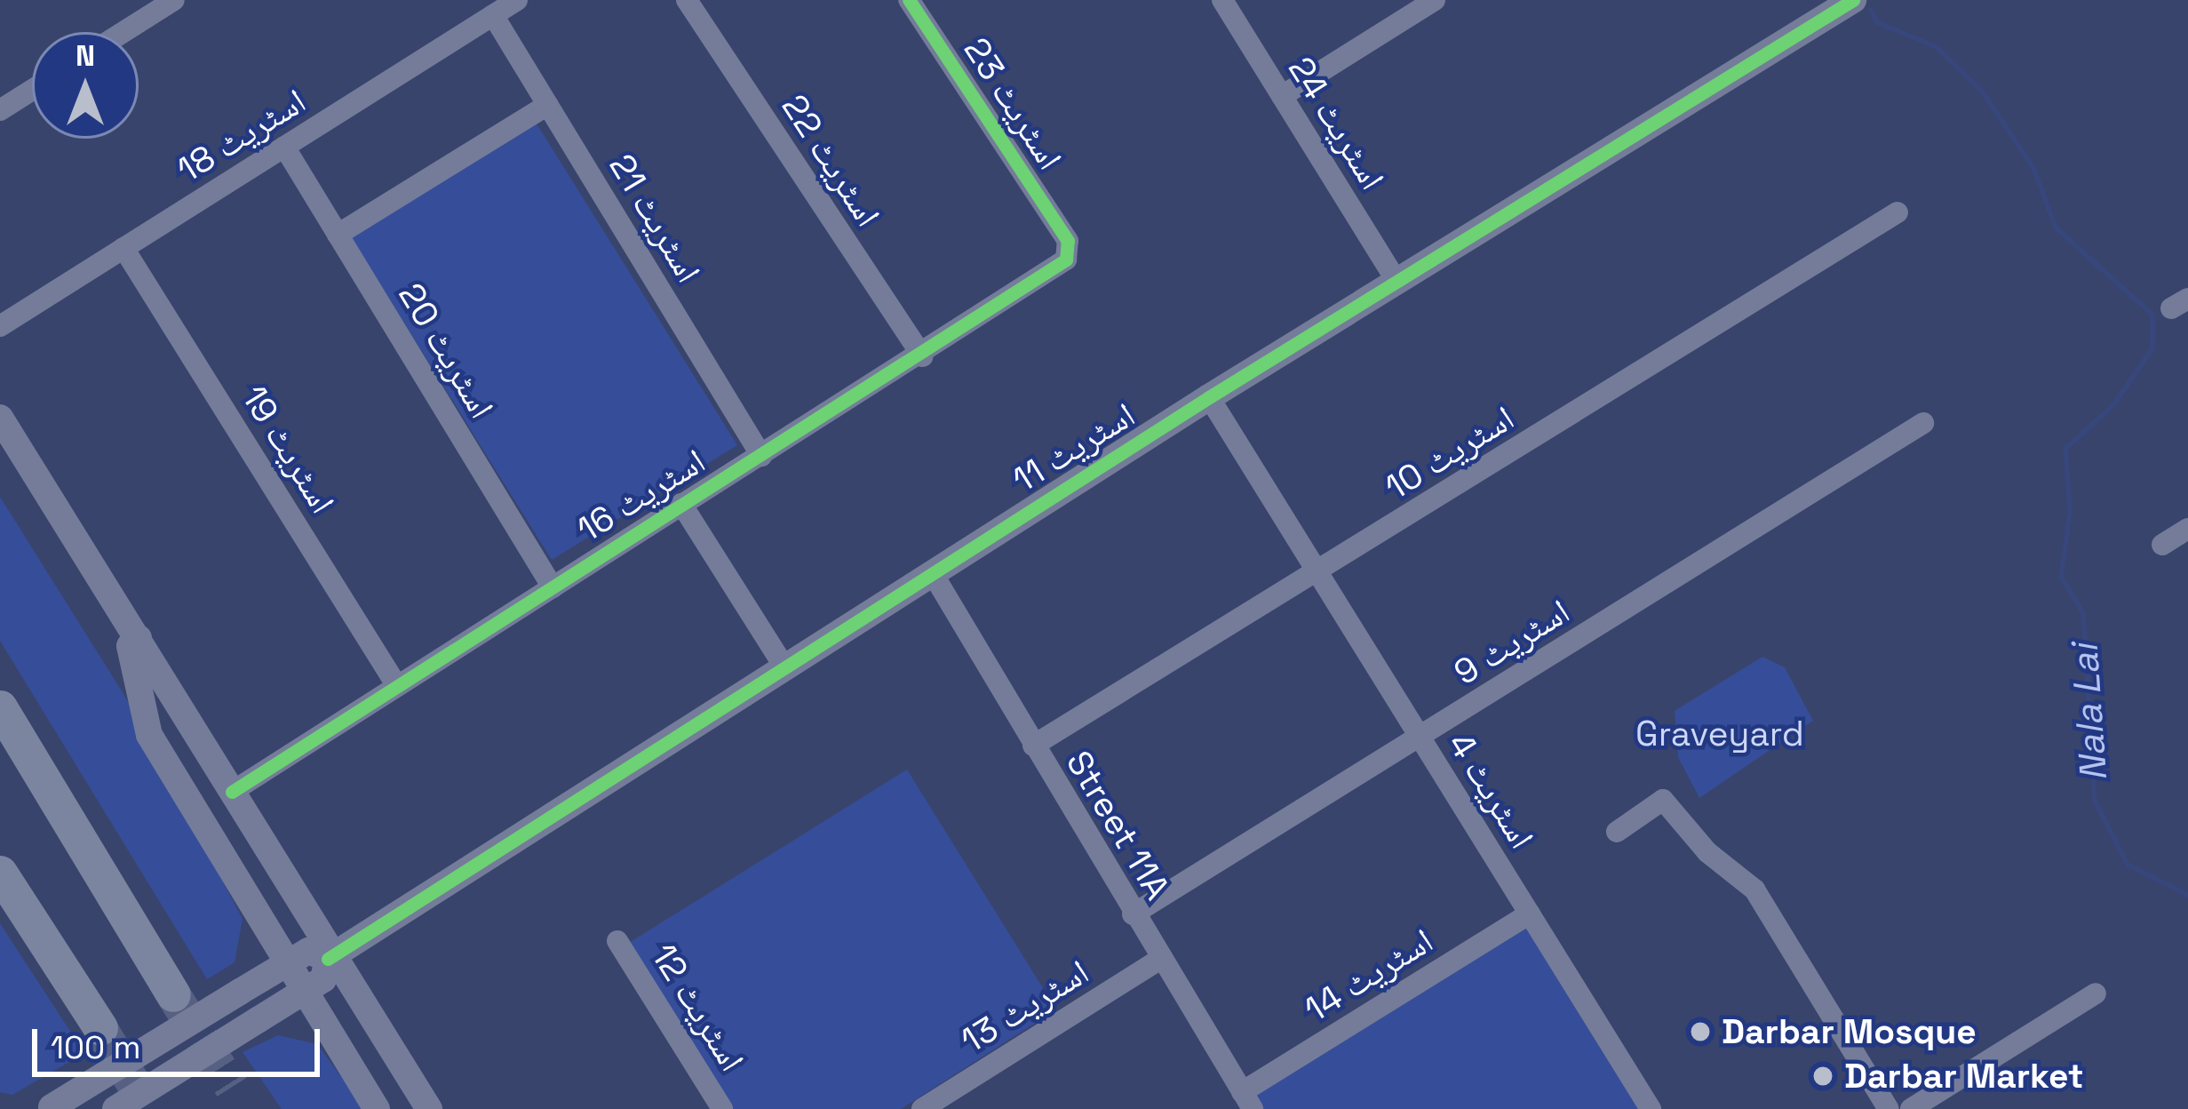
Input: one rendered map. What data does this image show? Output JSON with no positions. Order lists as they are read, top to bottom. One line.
{"streets":{"street":["اسٹریٹ 23","اسٹریٹ 24","اسٹریٹ 18","اسٹریٹ 22","اسٹریٹ 21","اسٹریٹ 20","اسٹریٹ 11","اسٹریٹ 19","اسٹریٹ 10","اسٹریٹ 16","اسٹریٹ 9","اسٹریٹ 4","Street 11A","اسٹریٹ 14","اسٹریٹ 13","اسٹریٹ 12"]},"crossings":[["اسٹریٹ 23","اسٹریٹ 16"],["اسٹریٹ 24","اسٹریٹ 11"],["اسٹریٹ 18","اسٹریٹ 21"],["اسٹریٹ 18","اسٹریٹ 20"],["اسٹریٹ 18","اسٹریٹ 19"],["اسٹریٹ 22","اسٹریٹ 16"],["اسٹریٹ 21","اسٹریٹ 16"],["اسٹریٹ 20","اسٹریٹ 16"],["اسٹریٹ 11","اسٹریٹ 4"],["اسٹریٹ 11","Street 11A"],["اسٹریٹ 19","اسٹریٹ 16"],["اسٹریٹ 10","اسٹریٹ 4"],["اسٹریٹ 10","Street 11A"],["اسٹریٹ 9","اسٹریٹ 4"],["اسٹریٹ 9","Street 11A"],["اسٹریٹ 4","اسٹریٹ 14"],["Street 11A","اسٹریٹ 14"],["Street 11A","اسٹریٹ 13"]],"water":["Nala Lai"],"parks":["Graveyard"],"places":["Darbar Mosque","Darbar Market"],"scale_bar":"100 m","north":"top"}
